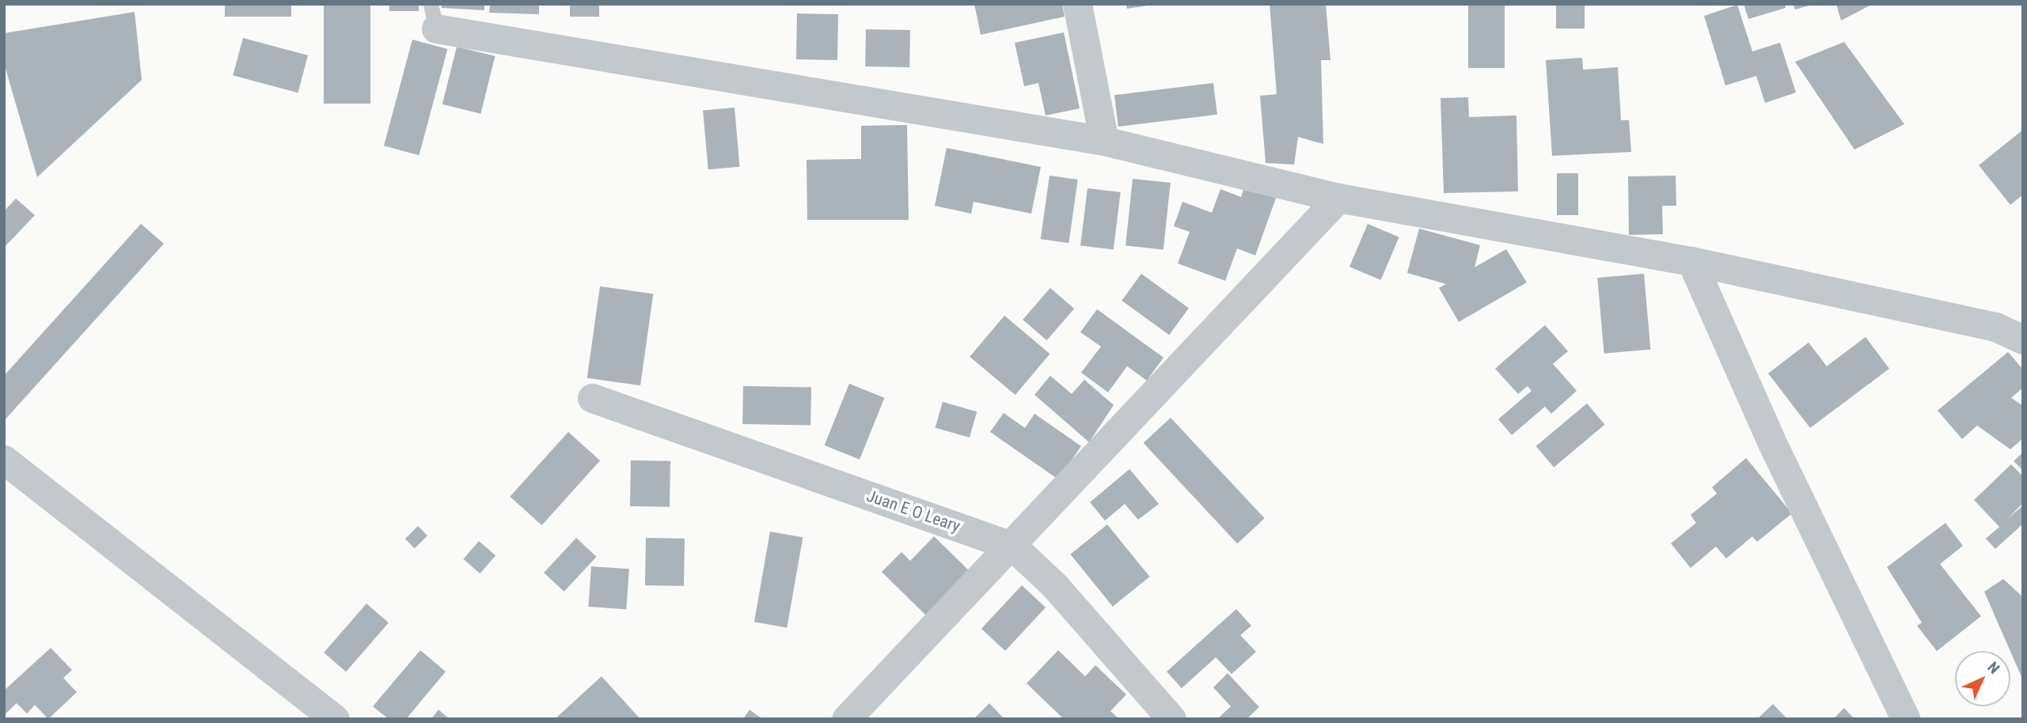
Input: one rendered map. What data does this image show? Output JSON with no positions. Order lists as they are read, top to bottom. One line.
{"streets":{"street":["Juan E O Leary"]},"north":"top right"}
